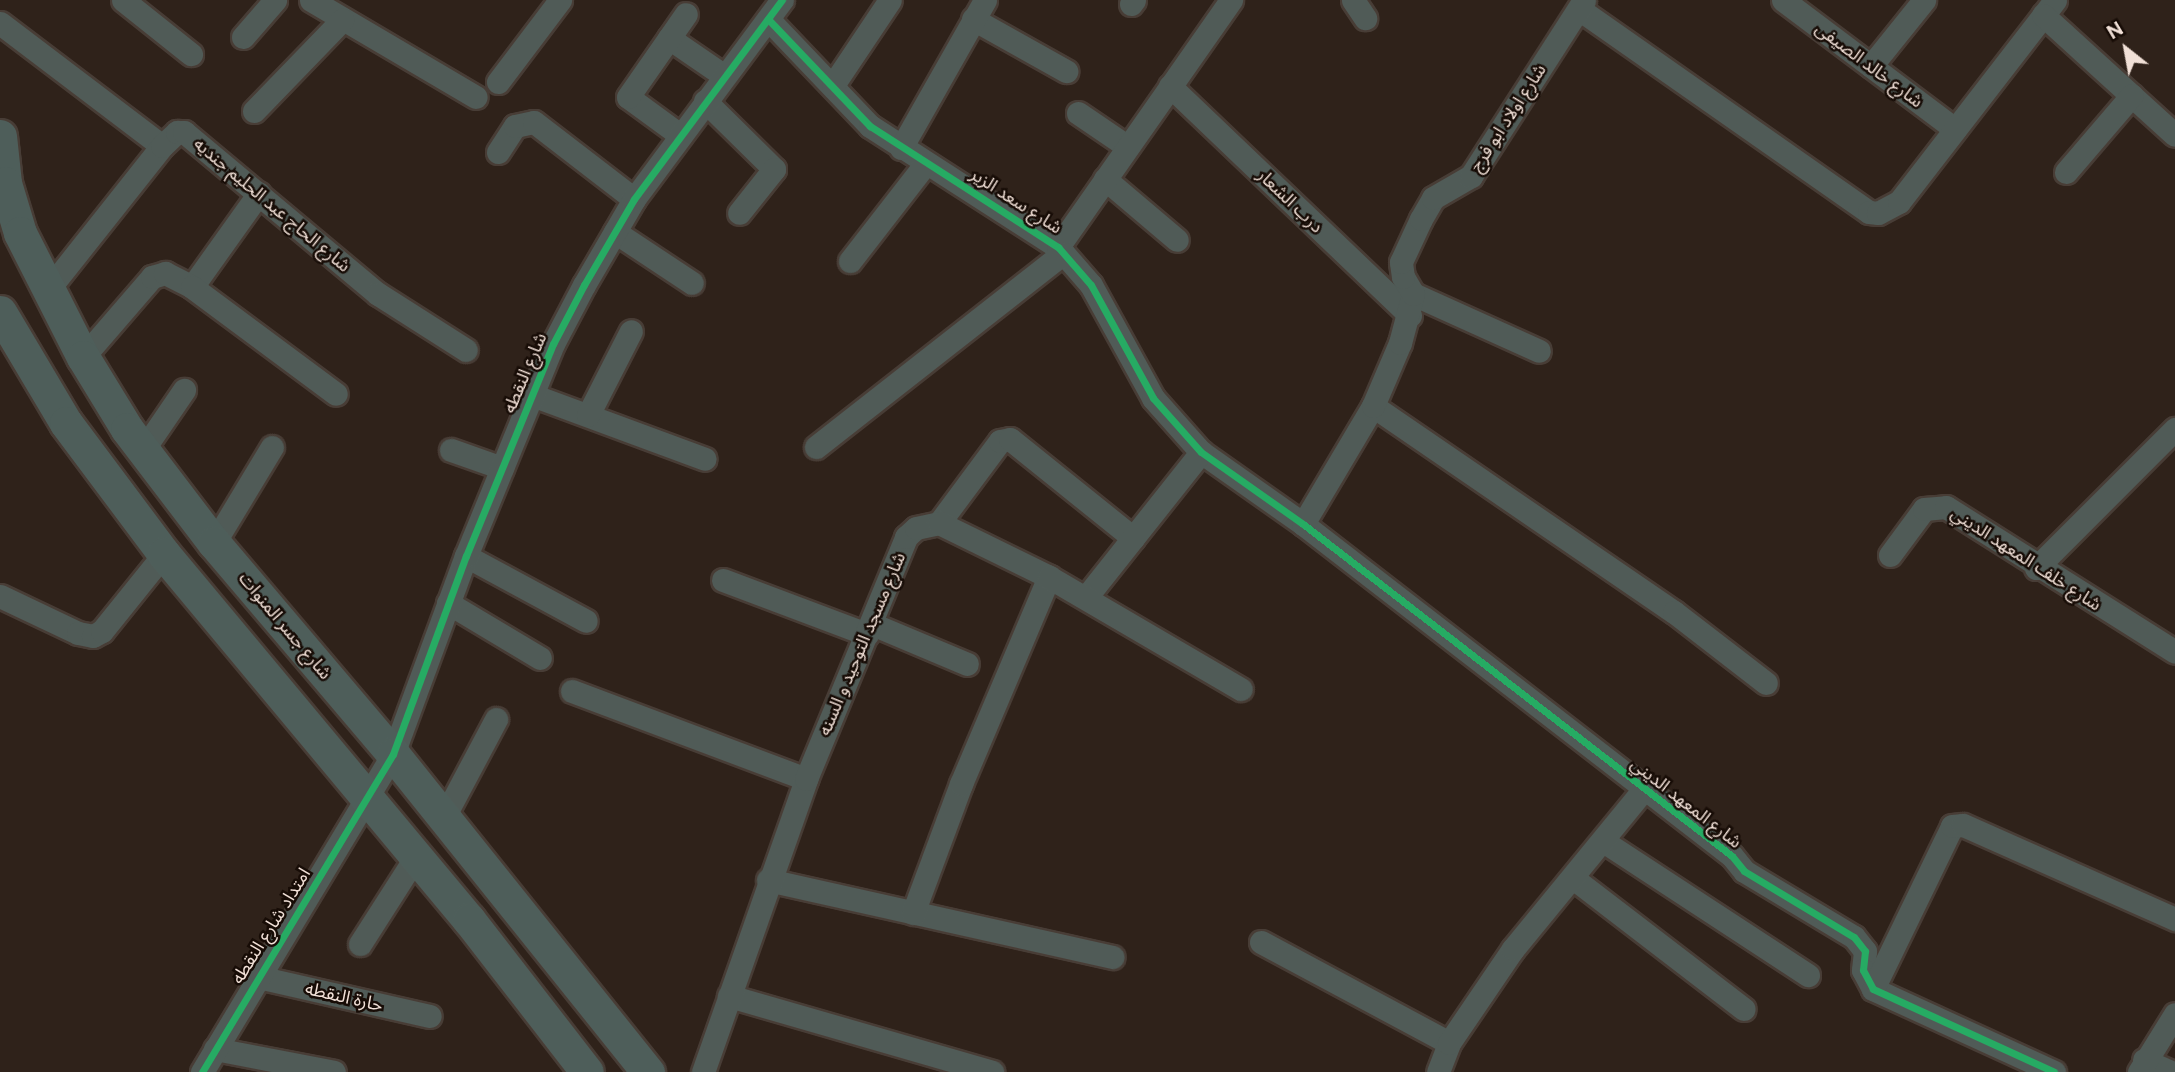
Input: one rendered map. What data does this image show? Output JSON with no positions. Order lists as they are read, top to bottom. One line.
{"streets":{"street":["شارع خالد الصيفى","شارع اولاد ابو فرج","شارع سعد الزير","درب الشعار","شارع الحاج عبد الحليم جنديه","شارع النقطه","شارع خلف المعهد الديني","شارع جسر المنوات","شارع مسجد التوحيد و السنه","شارع المعهد الديني","امتداد شارع النقطه","حارة النقطه"]},"crossings":[["شارع اولاد ابو فرج","درب الشعار"],["شارع سعد الزير","شارع النقطه"],["شارع سعد الزير","شارع المعهد الديني"],["شارع النقطه","شارع جسر المنوات"],["شارع النقطه","امتداد شارع النقطه"],["امتداد شارع النقطه","حارة النقطه"]],"north":"top left"}
